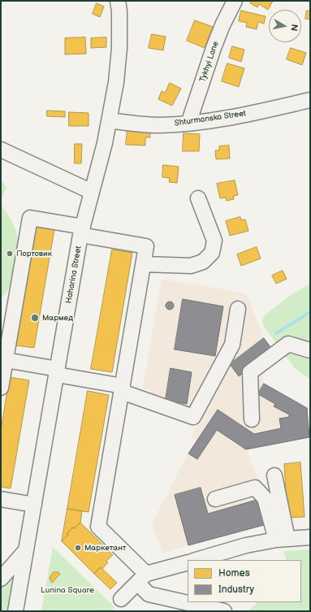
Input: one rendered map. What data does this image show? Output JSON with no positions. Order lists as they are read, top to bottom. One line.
{"streets":{"street":["Tykhyi Lane","Shturmanska Street","Haharina Street"]},"crossings":[["Tykhyi Lane","Shturmanska Street"],["Shturmanska Street","Haharina Street"]],"parks":["Lunina Square"],"places":["Портовик","Мармед","Маркетант"],"legend":["Homes","Industry"],"north":"right"}
